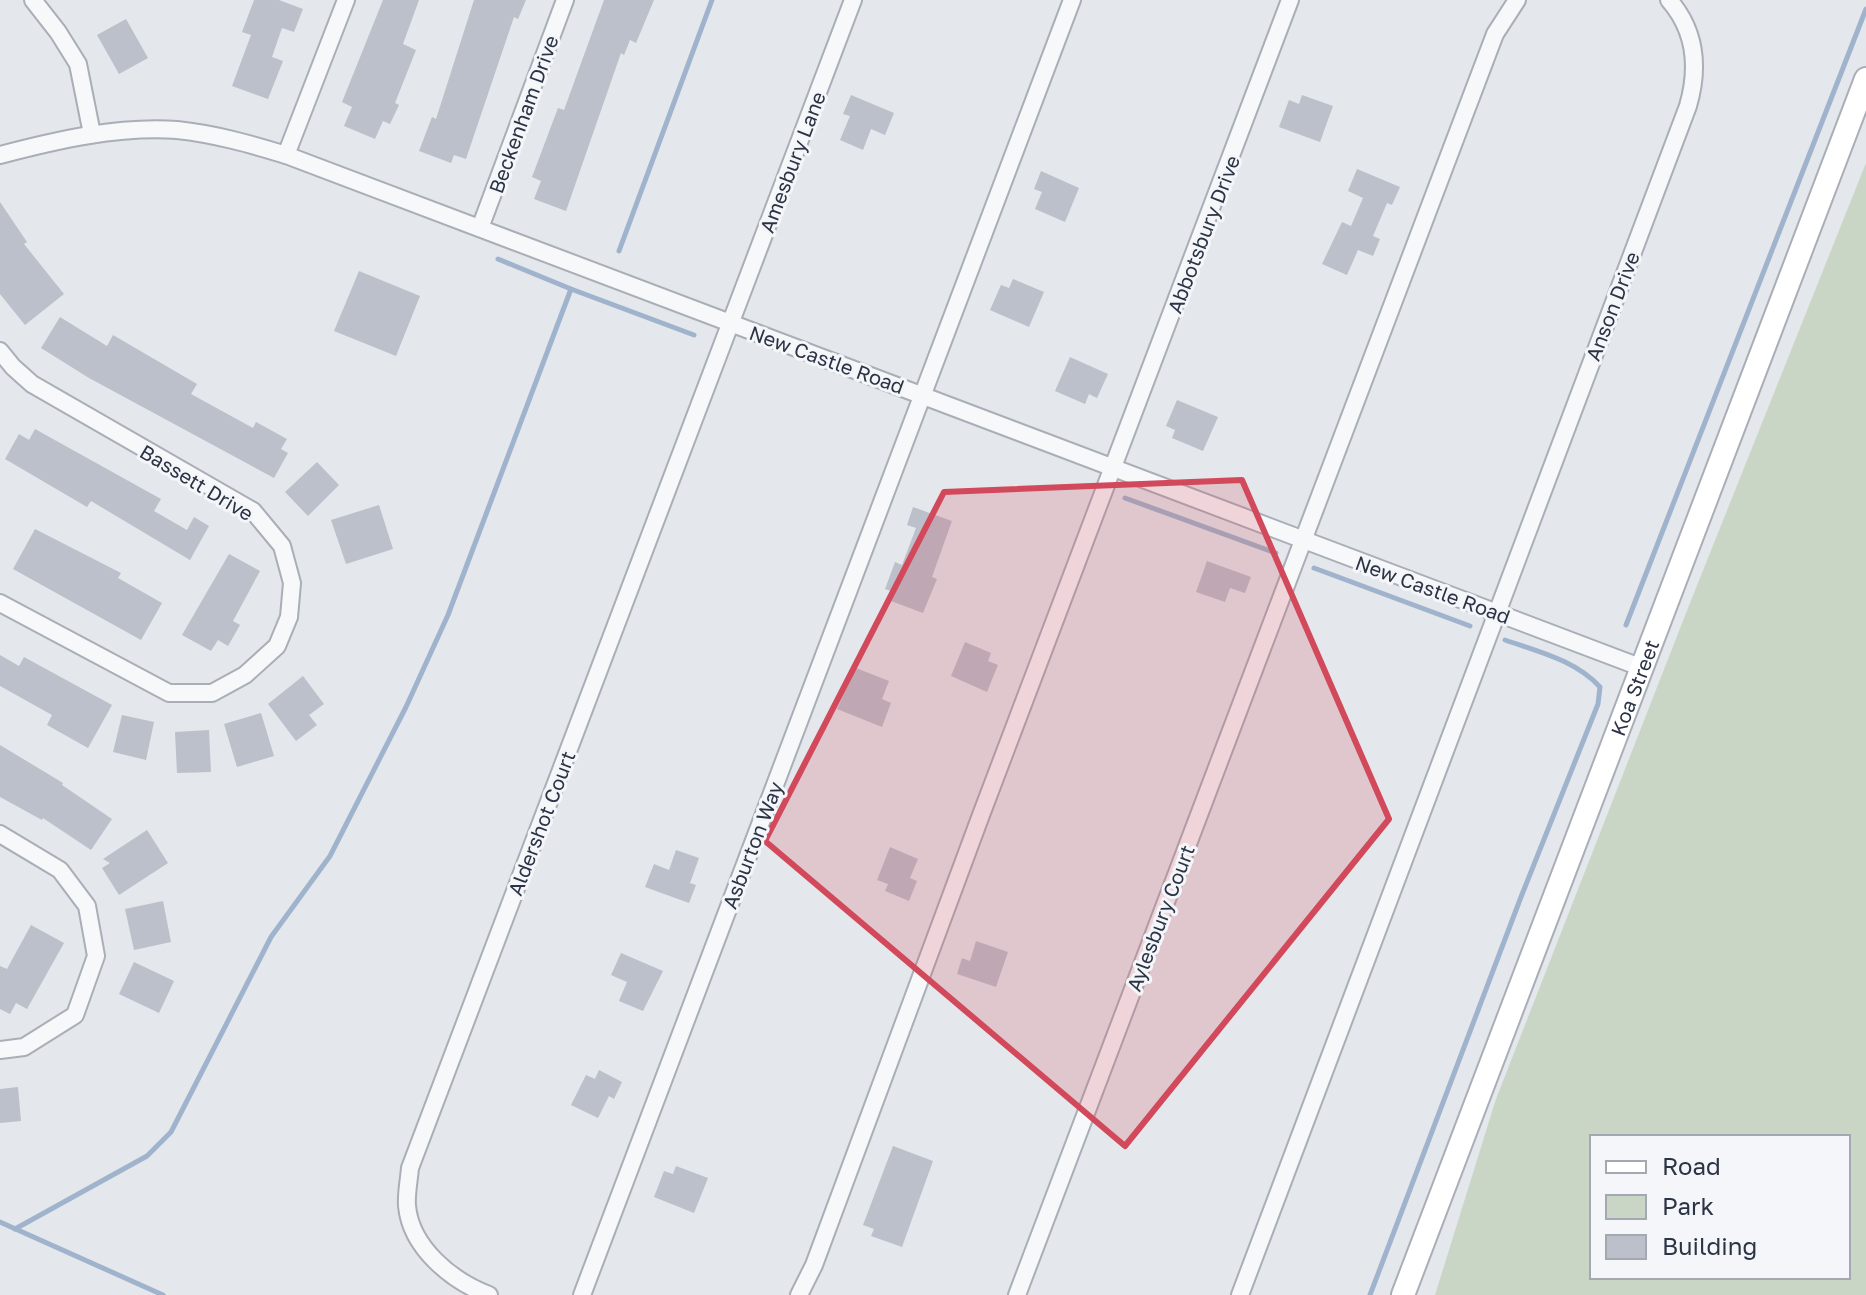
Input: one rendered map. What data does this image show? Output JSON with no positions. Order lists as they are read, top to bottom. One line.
{"streets":{"main road":["Koa Street"],"street":["Beckenham Drive","Amesbury Lane","Abbotsbury Drive","Anson Drive","New Castle Road","Bassett Drive","Aldershot Court","Asburton Way","Aylesbury Court"]},"crossings":[["Beckenham Drive","New Castle Road"],["Amesbury Lane","New Castle Road"],["Amesbury Lane","Aldershot Court"],["Abbotsbury Drive","New Castle Road"],["Anson Drive","New Castle Road"],["New Castle Road","Koa Street"],["New Castle Road","Aldershot Court"],["New Castle Road","Asburton Way"],["New Castle Road","Aylesbury Court"]],"legend":["Road","Park","Building"]}
